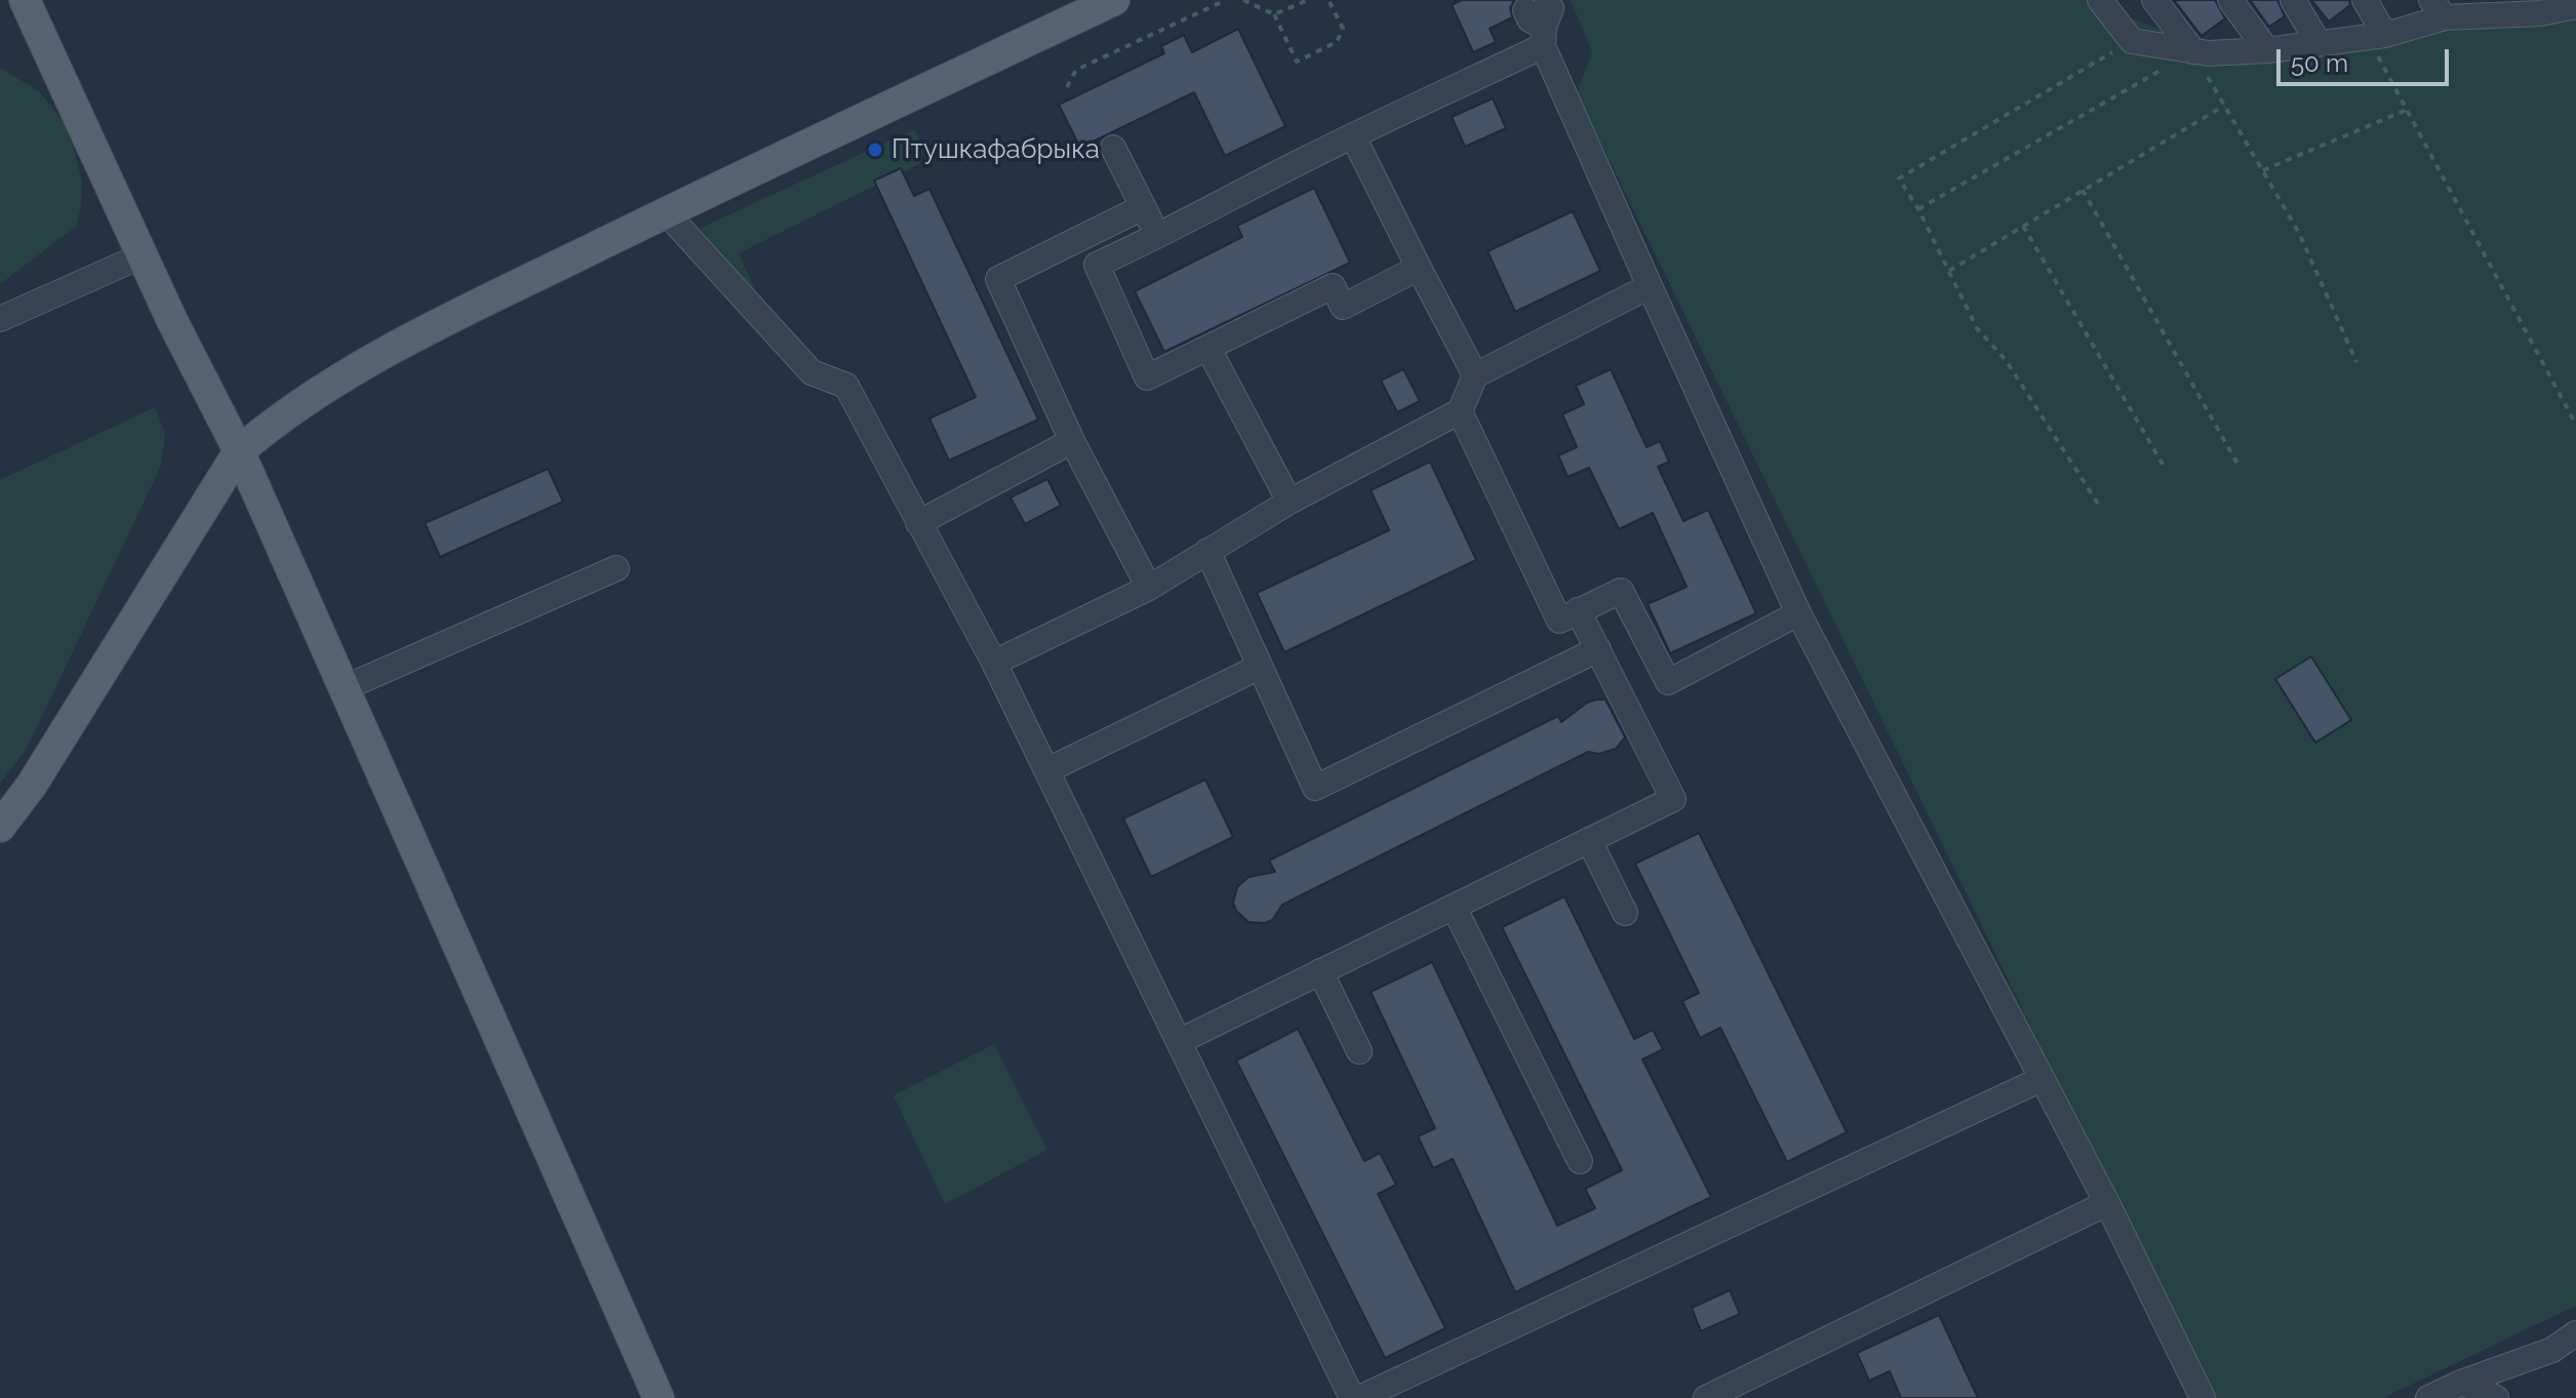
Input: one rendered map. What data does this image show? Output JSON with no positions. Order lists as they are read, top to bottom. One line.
{"places":["Птушкафабрыка"],"scale_bar":"50 m"}
